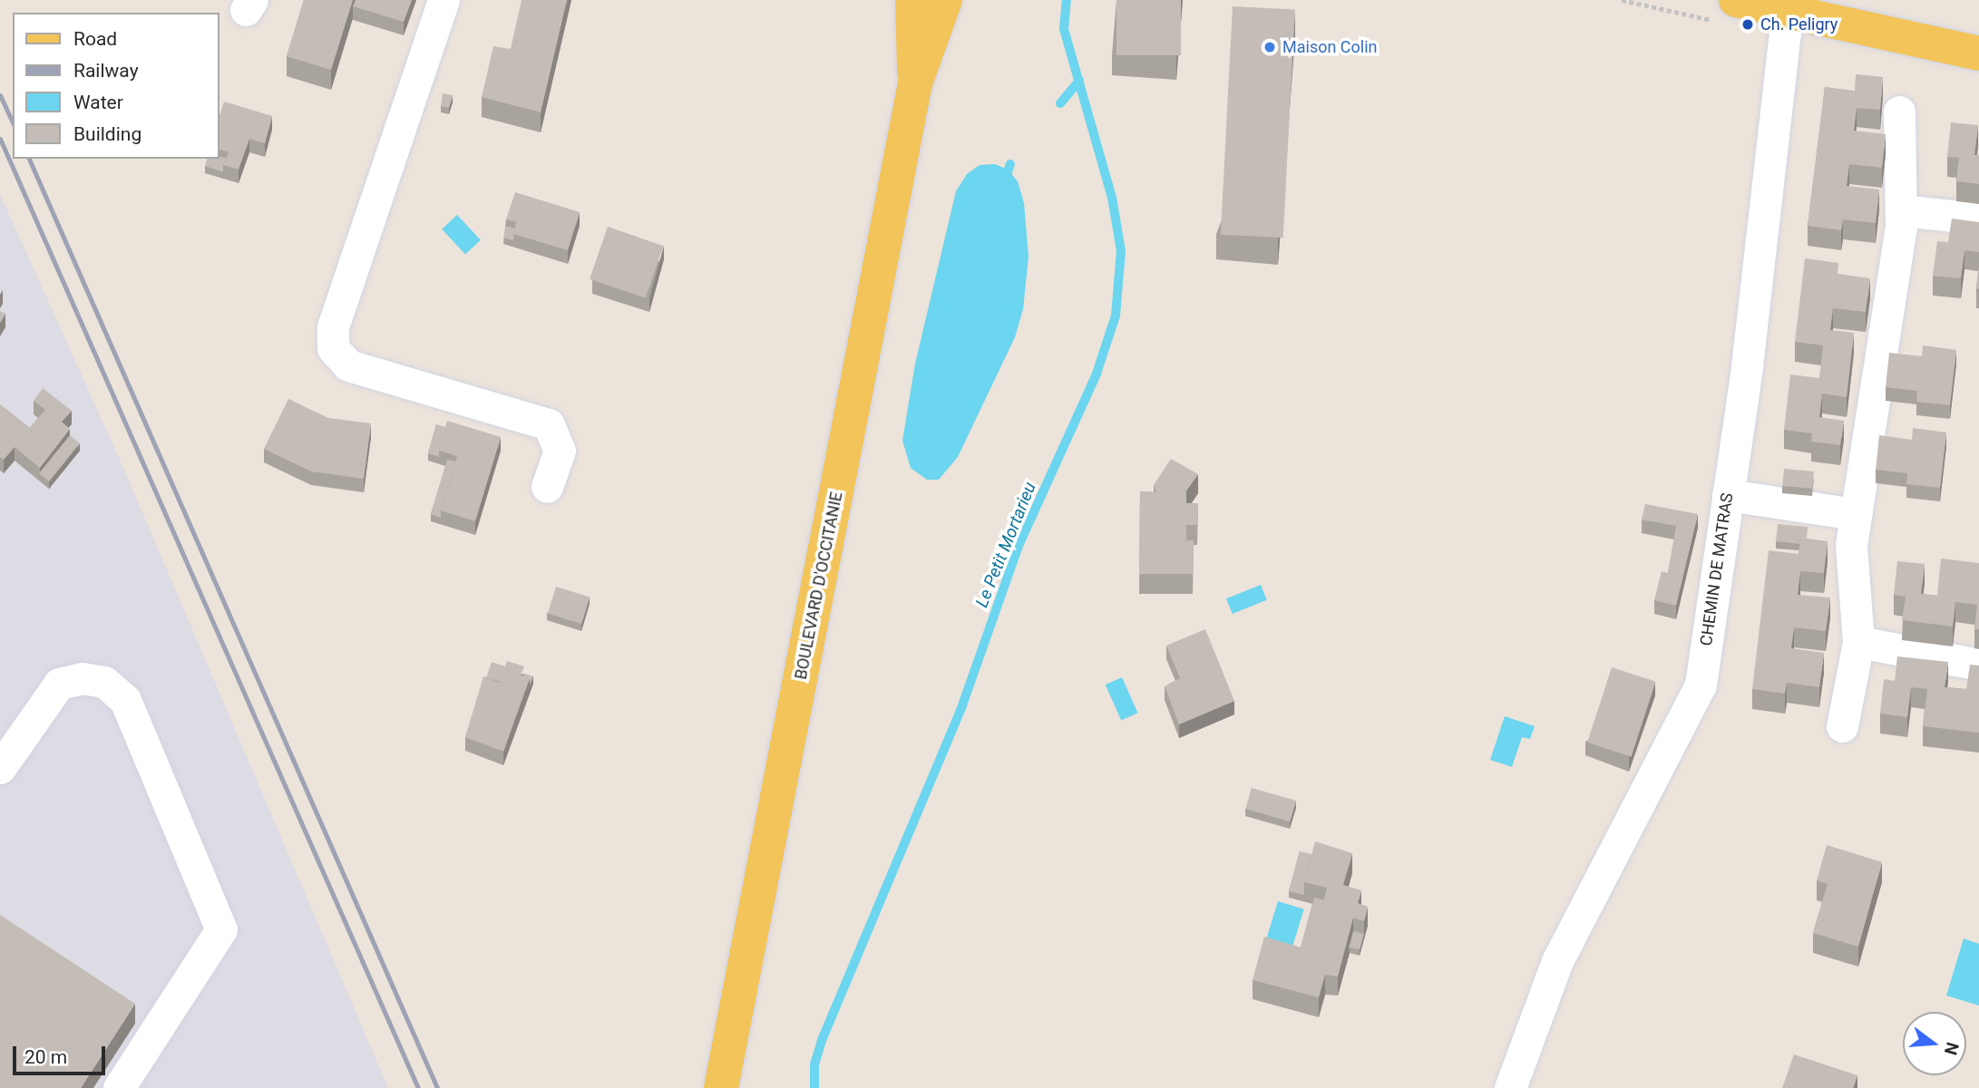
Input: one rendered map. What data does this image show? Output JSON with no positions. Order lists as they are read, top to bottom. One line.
{"streets":{"main road":["BOULEVARD D'OCCITANIE"],"street":["CHEMIN DE MATRAS"]},"water":["Le Petit Mortarieu"],"places":["Ch. Peligry","Maison Colin"],"legend":["Road","Railway","Water","Building"],"scale_bar":"20 m","north":"right"}
